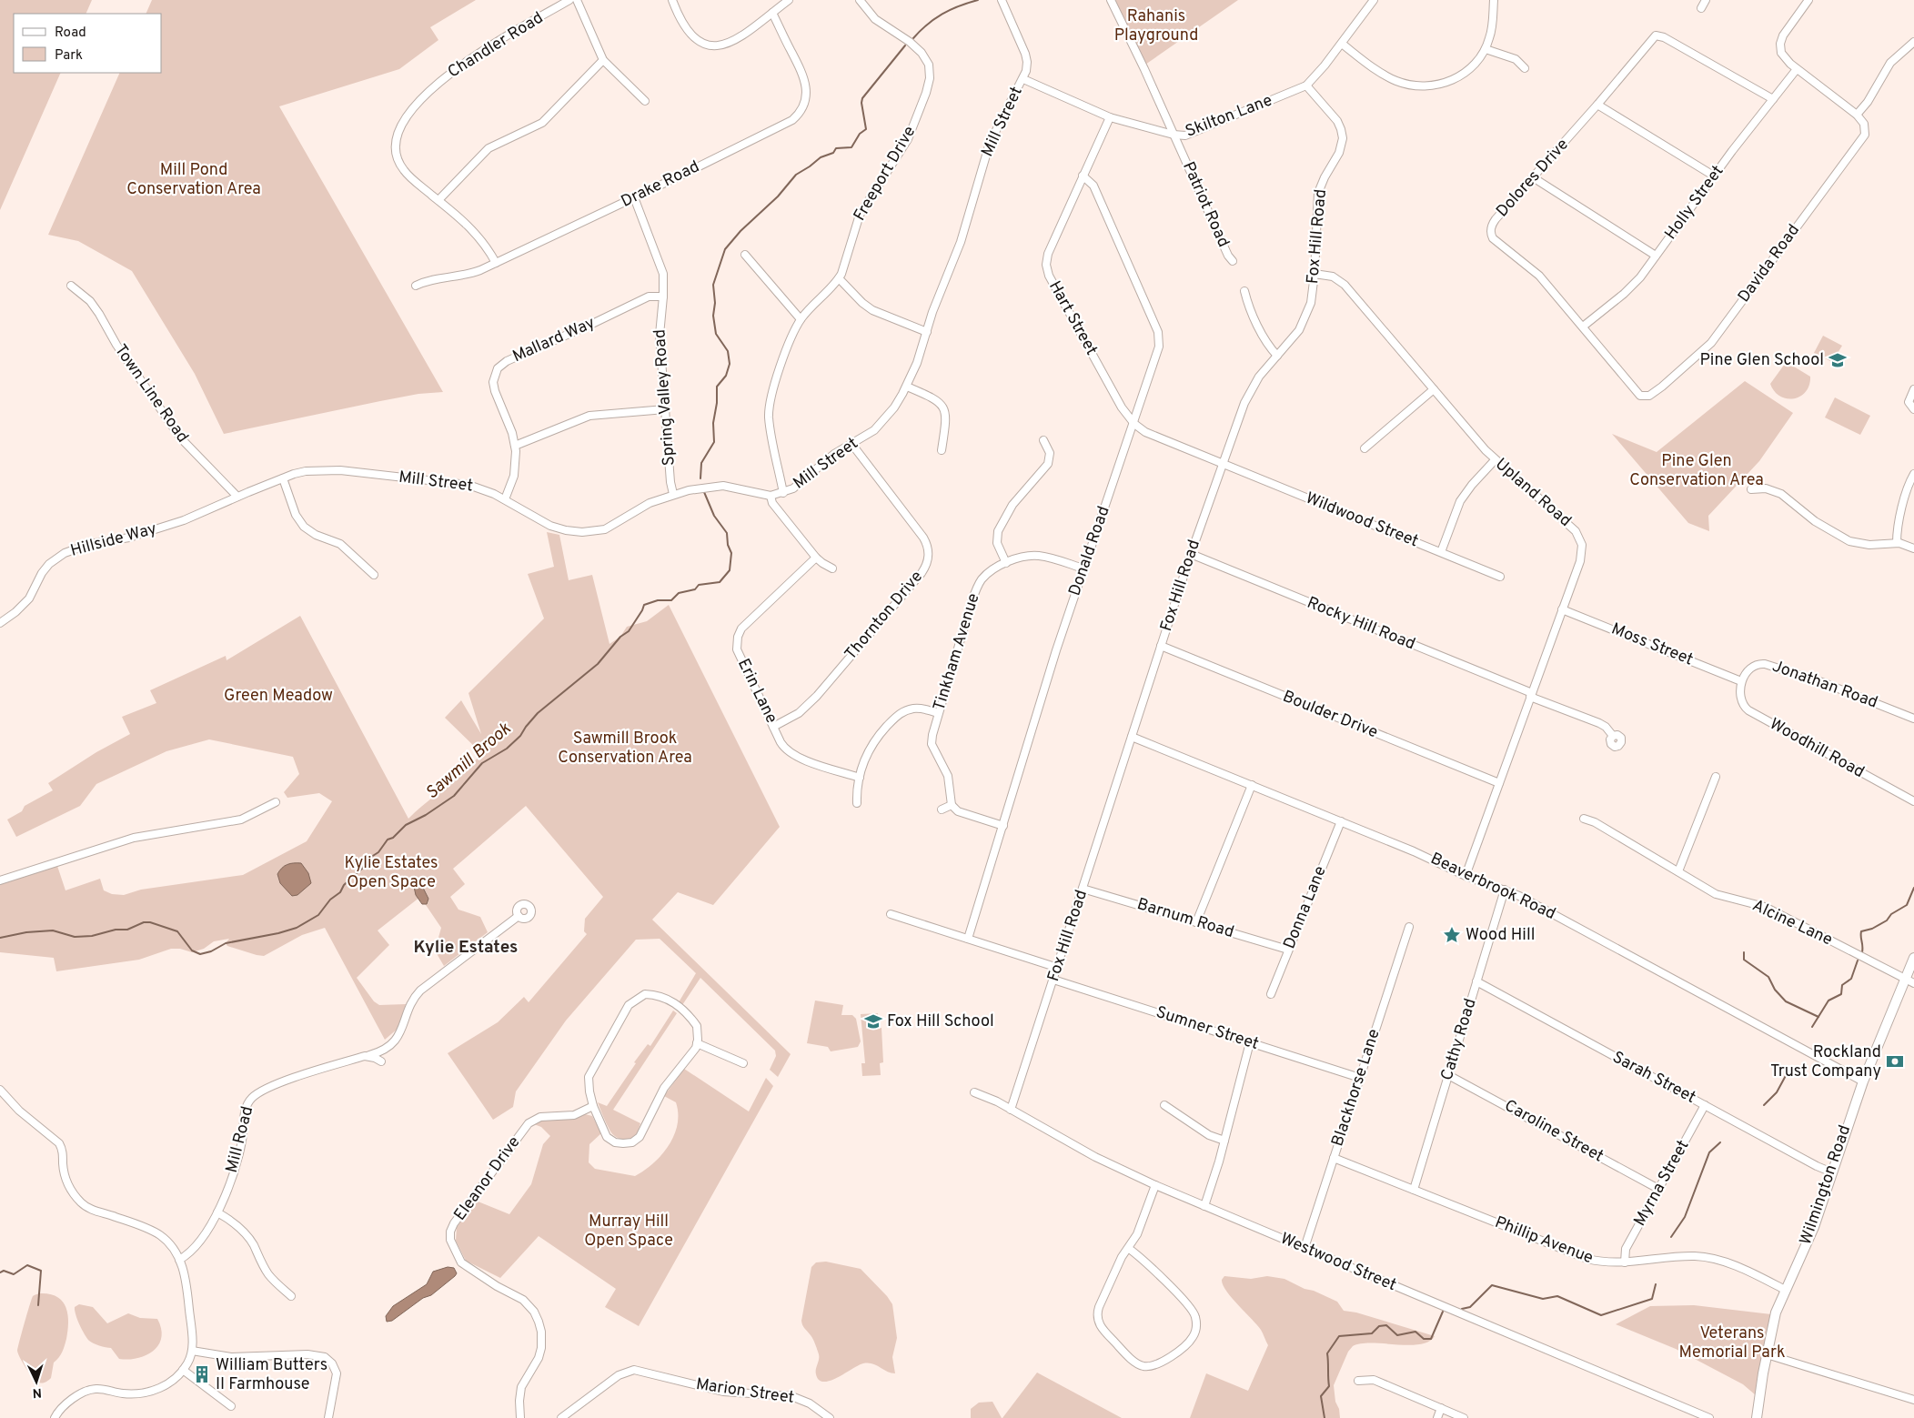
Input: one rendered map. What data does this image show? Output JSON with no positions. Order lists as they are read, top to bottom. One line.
{"streets":{"main road":["Wilmington Road"],"street":["Chandler Road","Skilton Lane","Mill Street","Freeport Drive","Dolores Drive","Drake Road","Holly Street","Patriot Road","Fox Hill Road","Davida Road","Hart Street","Mallard Way","Town Line Road","Spring Valley Road","Upland Road","Wildwood Street","Hillside Way","Donald Road","Thornton Drive","Rocky Hill Road","Moss Street","Tinkham Avenue","Jonathan Road","Erin Lane","Boulder Drive","Woodhill Road","Beaverbrook Road","Donna Lane","Barnum Road","Alcine Lane","Sumner Street","Cathy Road","Sarah Street","Blackhorse Lane","Caroline Street","Mill Road","Eleanor Drive","Myrna Street","Phillip Avenue","Westwood Street","Marion Street"]},"crossings":[["Chandler Road","Drake Road"],["Skilton Lane","Mill Street"],["Skilton Lane","Patriot Road"],["Skilton Lane","Fox Hill Road"],["Skilton Lane","Hart Street"],["Mill Street","Freeport Drive"],["Mill Street","Mallard Way"],["Mill Street","Town Line Road"],["Mill Street","Spring Valley Road"],["Mill Street","Hillside Way"],["Mill Street","Thornton Drive"],["Dolores Drive","Holly Street"],["Dolores Drive","Davida Road"],["Drake Road","Spring Valley Road"],["Fox Hill Road","Hart Street"],["Fox Hill Road","Upland Road"],["Fox Hill Road","Wildwood Street"],["Fox Hill Road","Rocky Hill Road"],["Fox Hill Road","Boulder Drive"],["Fox Hill Road","Beaverbrook Road"],["Fox Hill Road","Barnum Road"],["Fox Hill Road","Sumner Street"],["Fox Hill Road","Westwood Street"],["Hart Street","Wildwood Street"],["Hart Street","Donald Road"],["Mallard Way","Spring Valley Road"],["Upland Road","Rocky Hill Road"],["Upland Road","Moss Street"],["Upland Road","Boulder Drive"],["Upland Road","Beaverbrook Road"],["Donald Road","Tinkham Avenue"],["Thornton Drive","Erin Lane"],["Moss Street","Jonathan Road"],["Moss Street","Woodhill Road"],["Jonathan Road","Woodhill Road"],["Beaverbrook Road","Donna Lane"],["Beaverbrook Road","Cathy Road"],["Beaverbrook Road","Wilmington Road"],["Donna Lane","Barnum Road"],["Alcine Lane","Wilmington Road"],["Sumner Street","Blackhorse Lane"],["Cathy Road","Sarah Street"],["Cathy Road","Caroline Street"],["Cathy Road","Phillip Avenue"],["Sarah Street","Myrna Street"],["Sarah Street","Wilmington Road"],["Blackhorse Lane","Phillip Avenue"],["Blackhorse Lane","Westwood Street"],["Caroline Street","Myrna Street"],["Myrna Street","Phillip Avenue"],["Wilmington Road","Phillip Avenue"]],"districts":["Kylie Estates"],"water":["Sawmill Brook"],"parks":["Rahanis Playground","Mill Pond Conservation Area","Pine Glen Conservation Area","Green Meadow","Sawmill Brook Conservation Area","Kylie Estates Open Space","Murray Hill Open Space","Veterans Memorial Park"],"places":{"school or university":["Pine Glen School","Fox Hill School"],"place":["Wood Hill"],"bank":["Rockland Trust Company"],"building":["William Butters II Farmhouse"]},"legend":["Road","Park"],"north":"bottom"}
